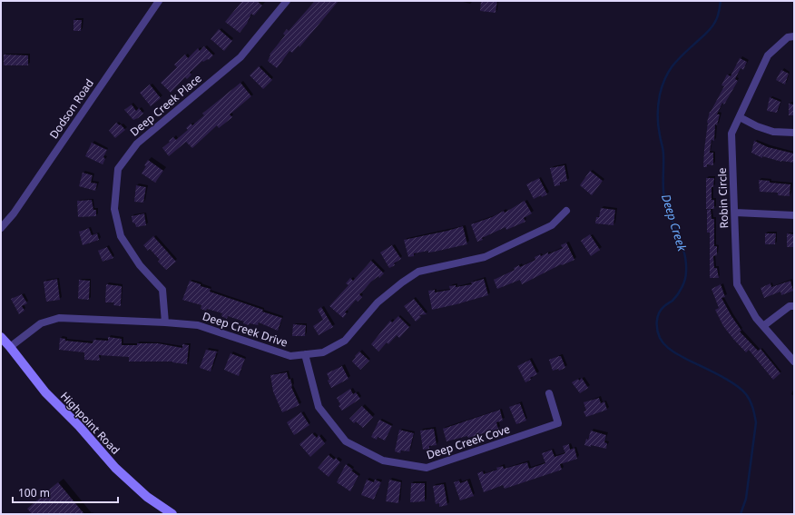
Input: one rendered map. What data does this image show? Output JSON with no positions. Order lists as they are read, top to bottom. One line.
{"streets":{"street":["Deep Creek Place","Dodson Road","Robin Circle","Deep Creek Drive","Highpoint Road","Deep Creek Cove"]},"crossings":[["Deep Creek Place","Deep Creek Drive"],["Deep Creek Drive","Highpoint Road"],["Deep Creek Drive","Deep Creek Cove"]],"water":["Deep Creek"],"scale_bar":"100 m"}
